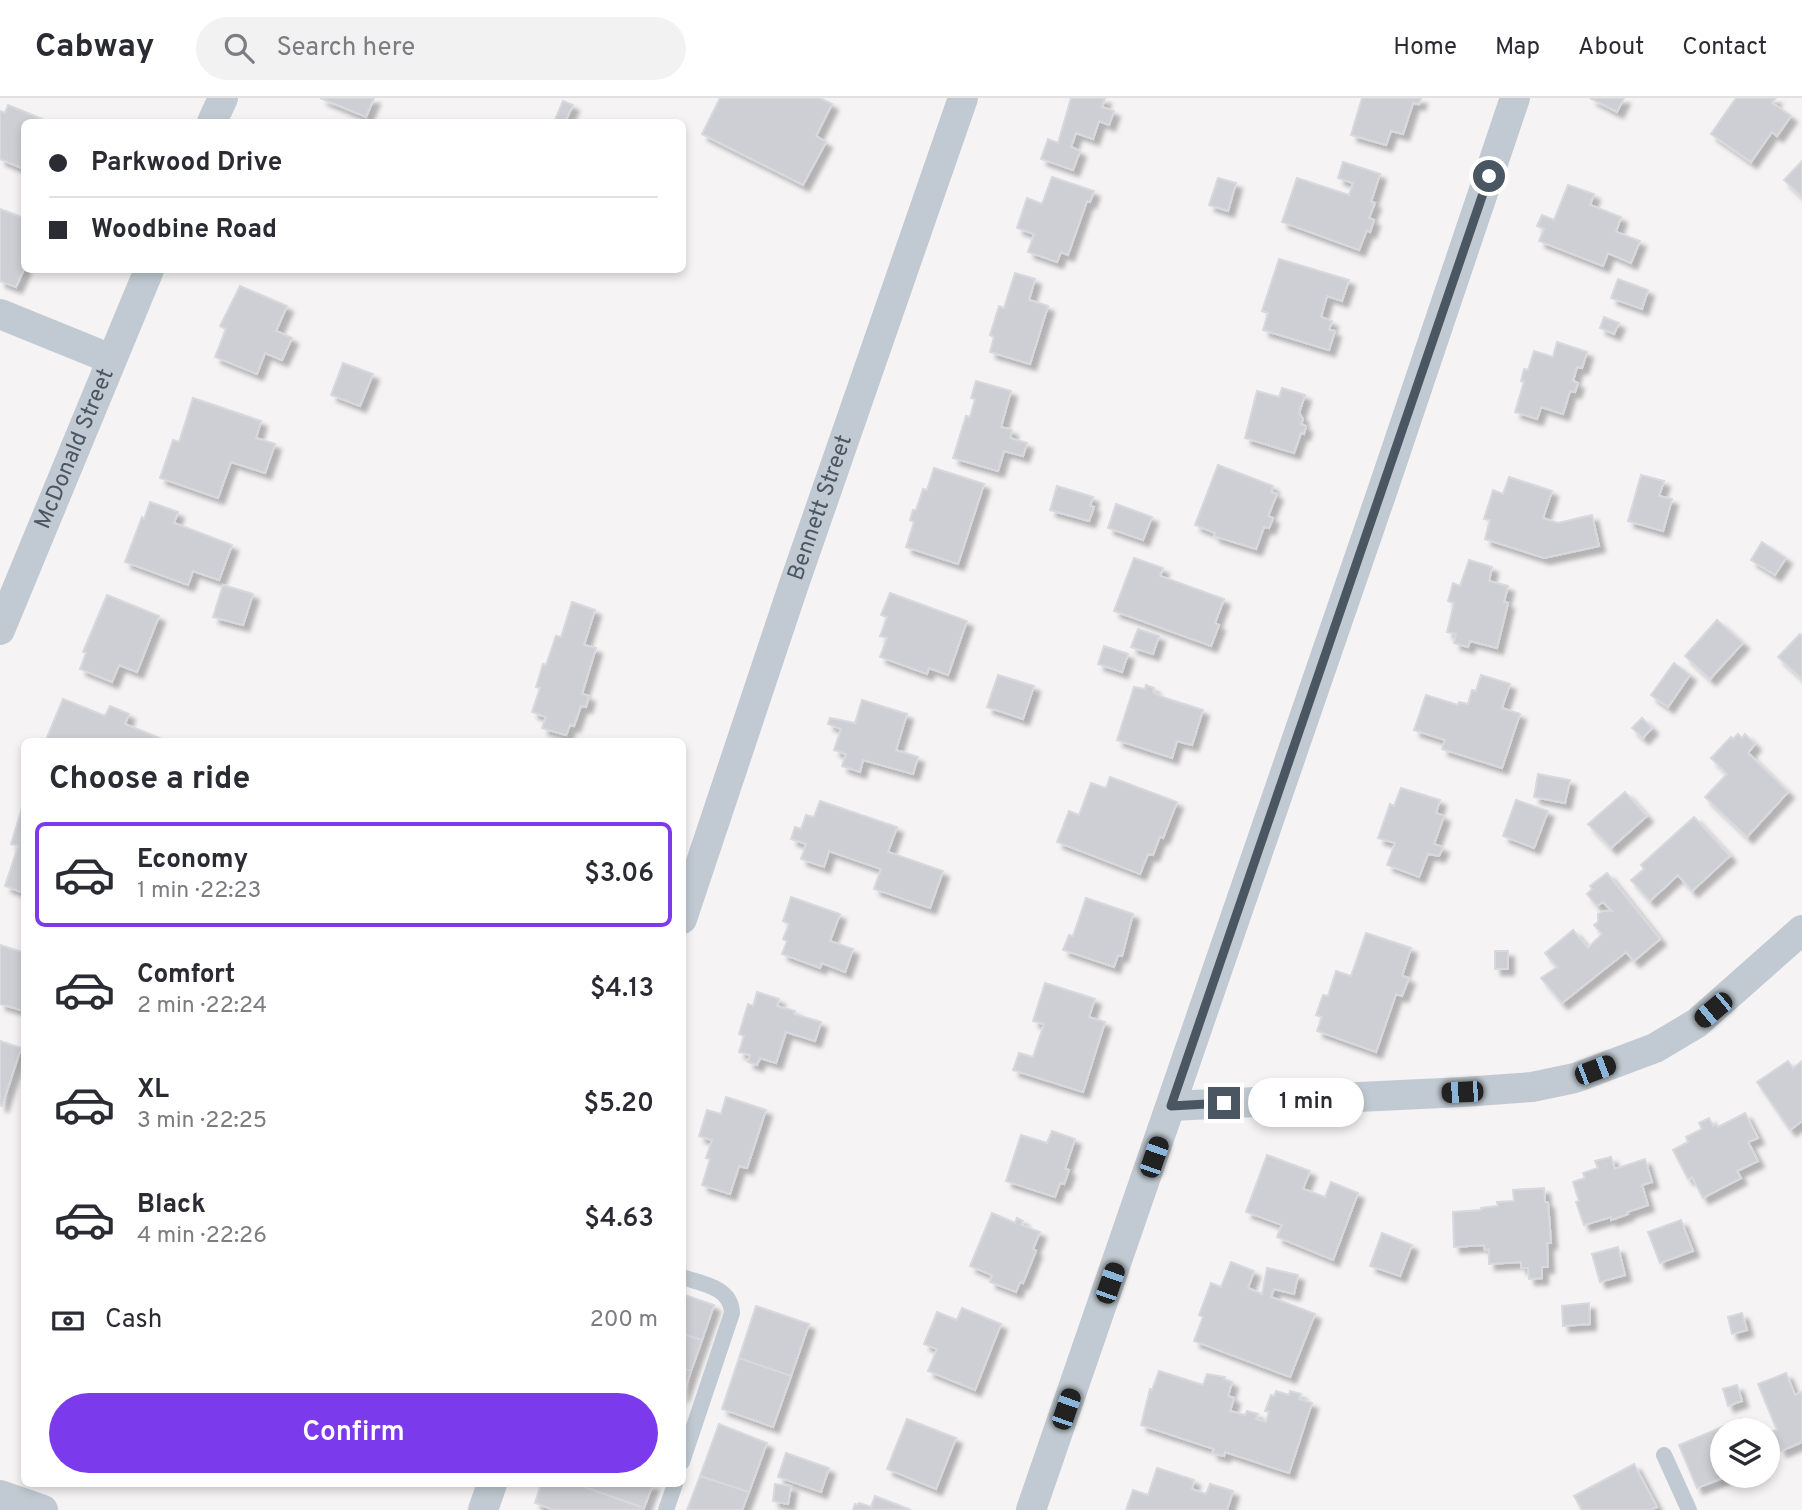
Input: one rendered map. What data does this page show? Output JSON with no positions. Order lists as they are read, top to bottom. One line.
{"streets":{"street":["McDonald Street","Bennett Street"]},"page":{"header":"Cabway","search":"Search here","nav":["Home","Map","About","Contact"],"banner":["Parkwood Drive","Woodbine Road"],"heading":"Choose a ride","list":[{"name":"Economy","note":"1 min · 22:23","value":"$3.06"},{"name":"Comfort","note":"2 min · 22:24","value":"$4.13"},{"name":"XL","note":"3 min · 22:25","value":"$5.20"},{"name":"Black","note":"4 min · 22:26","value":"$4.63"}],"bubble":"1 min","pay":["Cash","200 m"],"buttons":"Confirm"}}
